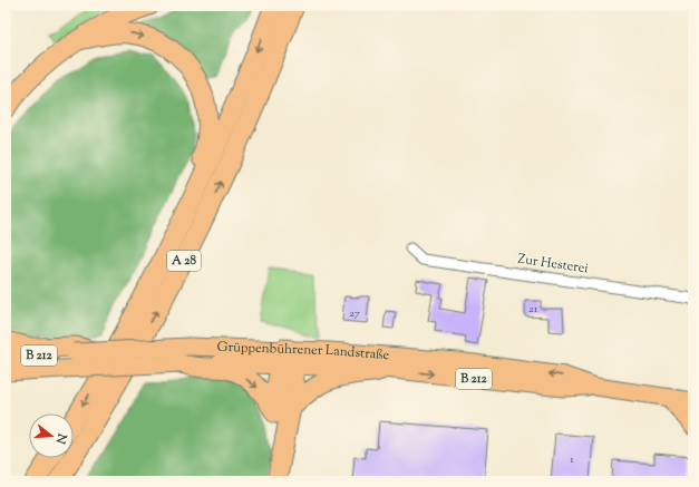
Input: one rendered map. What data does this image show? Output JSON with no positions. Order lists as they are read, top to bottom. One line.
{"streets":{"highway":["A 28"],"main road":["Grüppenbührener Landstraße","B 212"],"street":["Zur Hesterei"]},"house_numbers":["21","27","1"],"north":"right"}
